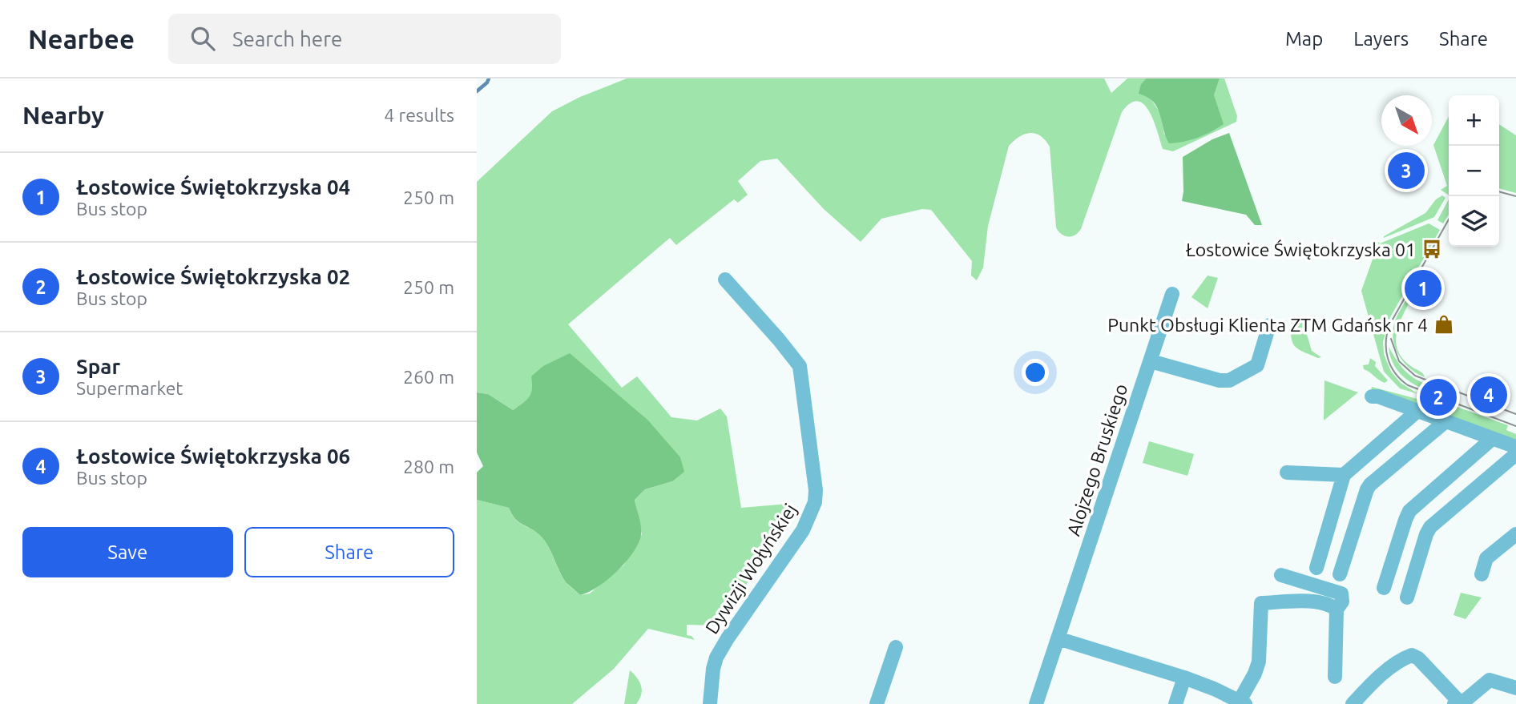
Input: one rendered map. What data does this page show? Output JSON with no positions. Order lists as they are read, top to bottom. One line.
{"streets":{"street":["Alojzego Bruskiego","Dywizji Wołyńskiej"]},"places":{"bus stop":["Łostowice Świętokrzyska 01"],"shop":["Punkt Obsługi Klienta ZTM Gdańsk nr 4"]},"north":"bottom right","page":{"header":"Nearbee","search":"Search here","nav":["Map","Layers","Share"],"heading":["Nearby","4 results"],"map_buttons":["+","−"],"pins":["3","1","4","2"],"list":[{"mark":"1","name":"Łostowice Świętokrzyska 04","note":"Bus stop","value":"250 m"},{"mark":"2","name":"Łostowice Świętokrzyska 02","note":"Bus stop","value":"250 m"},{"mark":"3","name":"Spar","note":"Supermarket","value":"260 m"},{"mark":"4","name":"Łostowice Świętokrzyska 06","note":"Bus stop","value":"280 m"}],"buttons":["Save","Share"]}}
